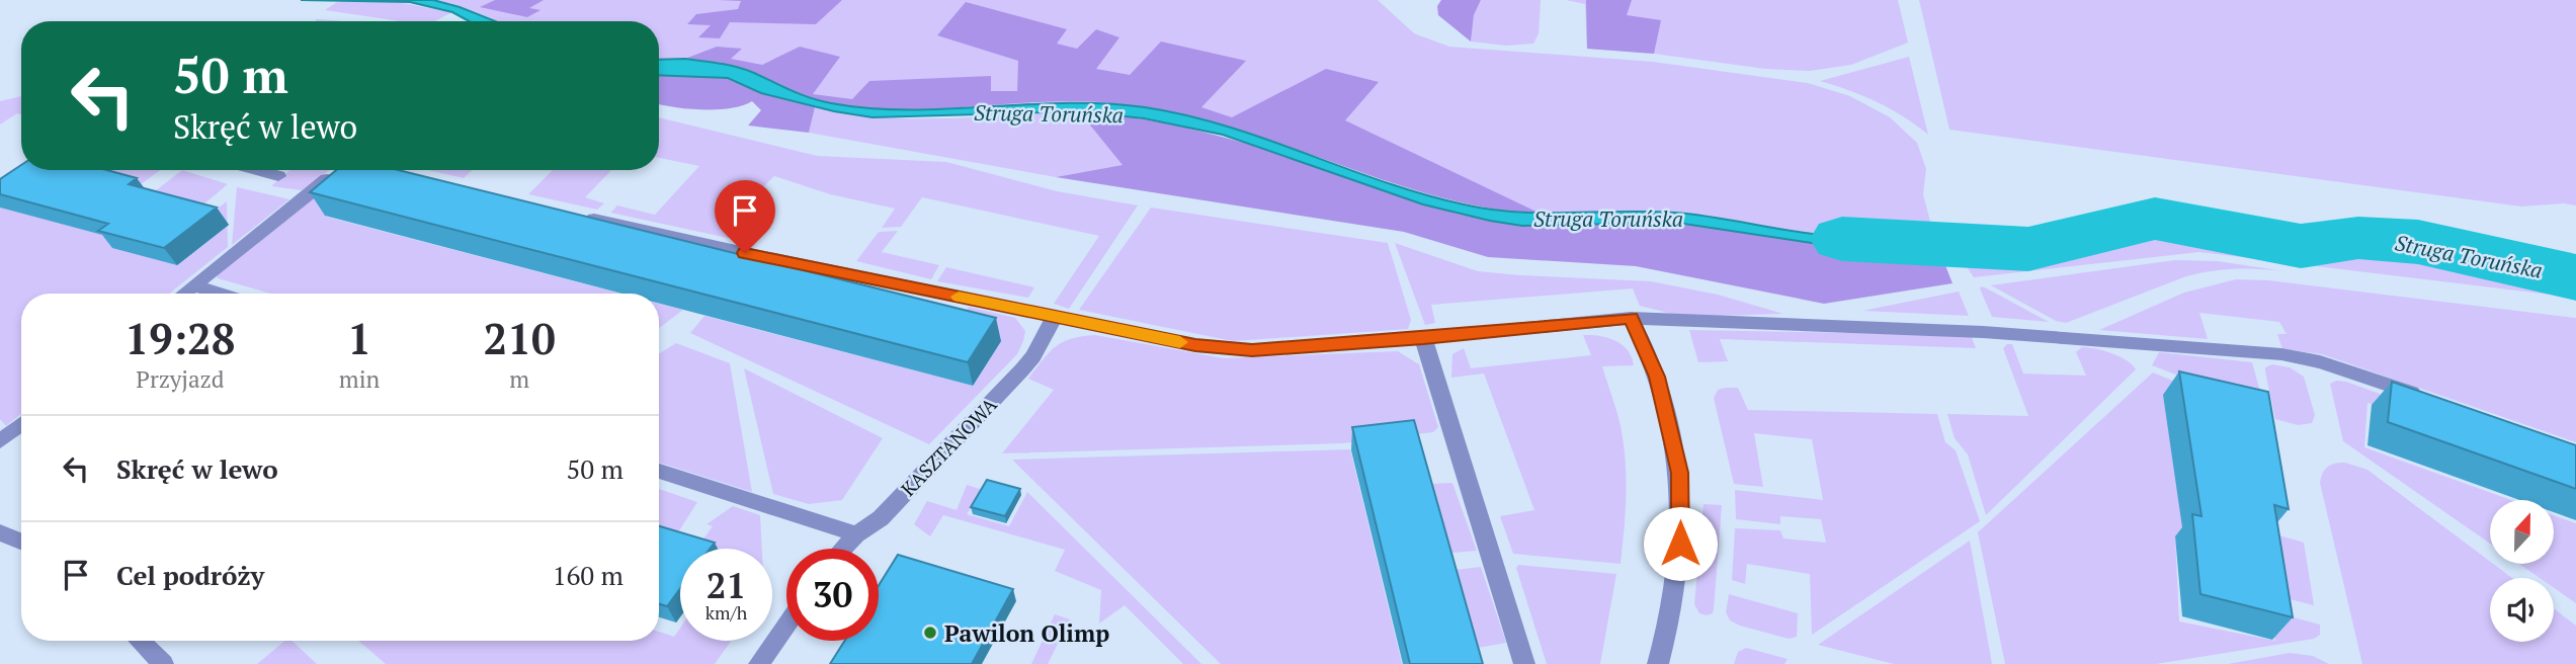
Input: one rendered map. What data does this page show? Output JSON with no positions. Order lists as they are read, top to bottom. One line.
{"streets":{"street":["KASZTANOWA"]},"water":["Struga Toruńska"],"places":["Pawilon Olimp"],"north":"top","page":{"turn":["50 m","Skręć w lewo"],"eta":["19:28","Przyjazd","1","min","210","m"],"list":[{"name":"Skręć w lewo","value":"50 m"},{"name":"Cel podróży","value":"160 m"}],"speed":"21 km/h","limit":"30"}}
